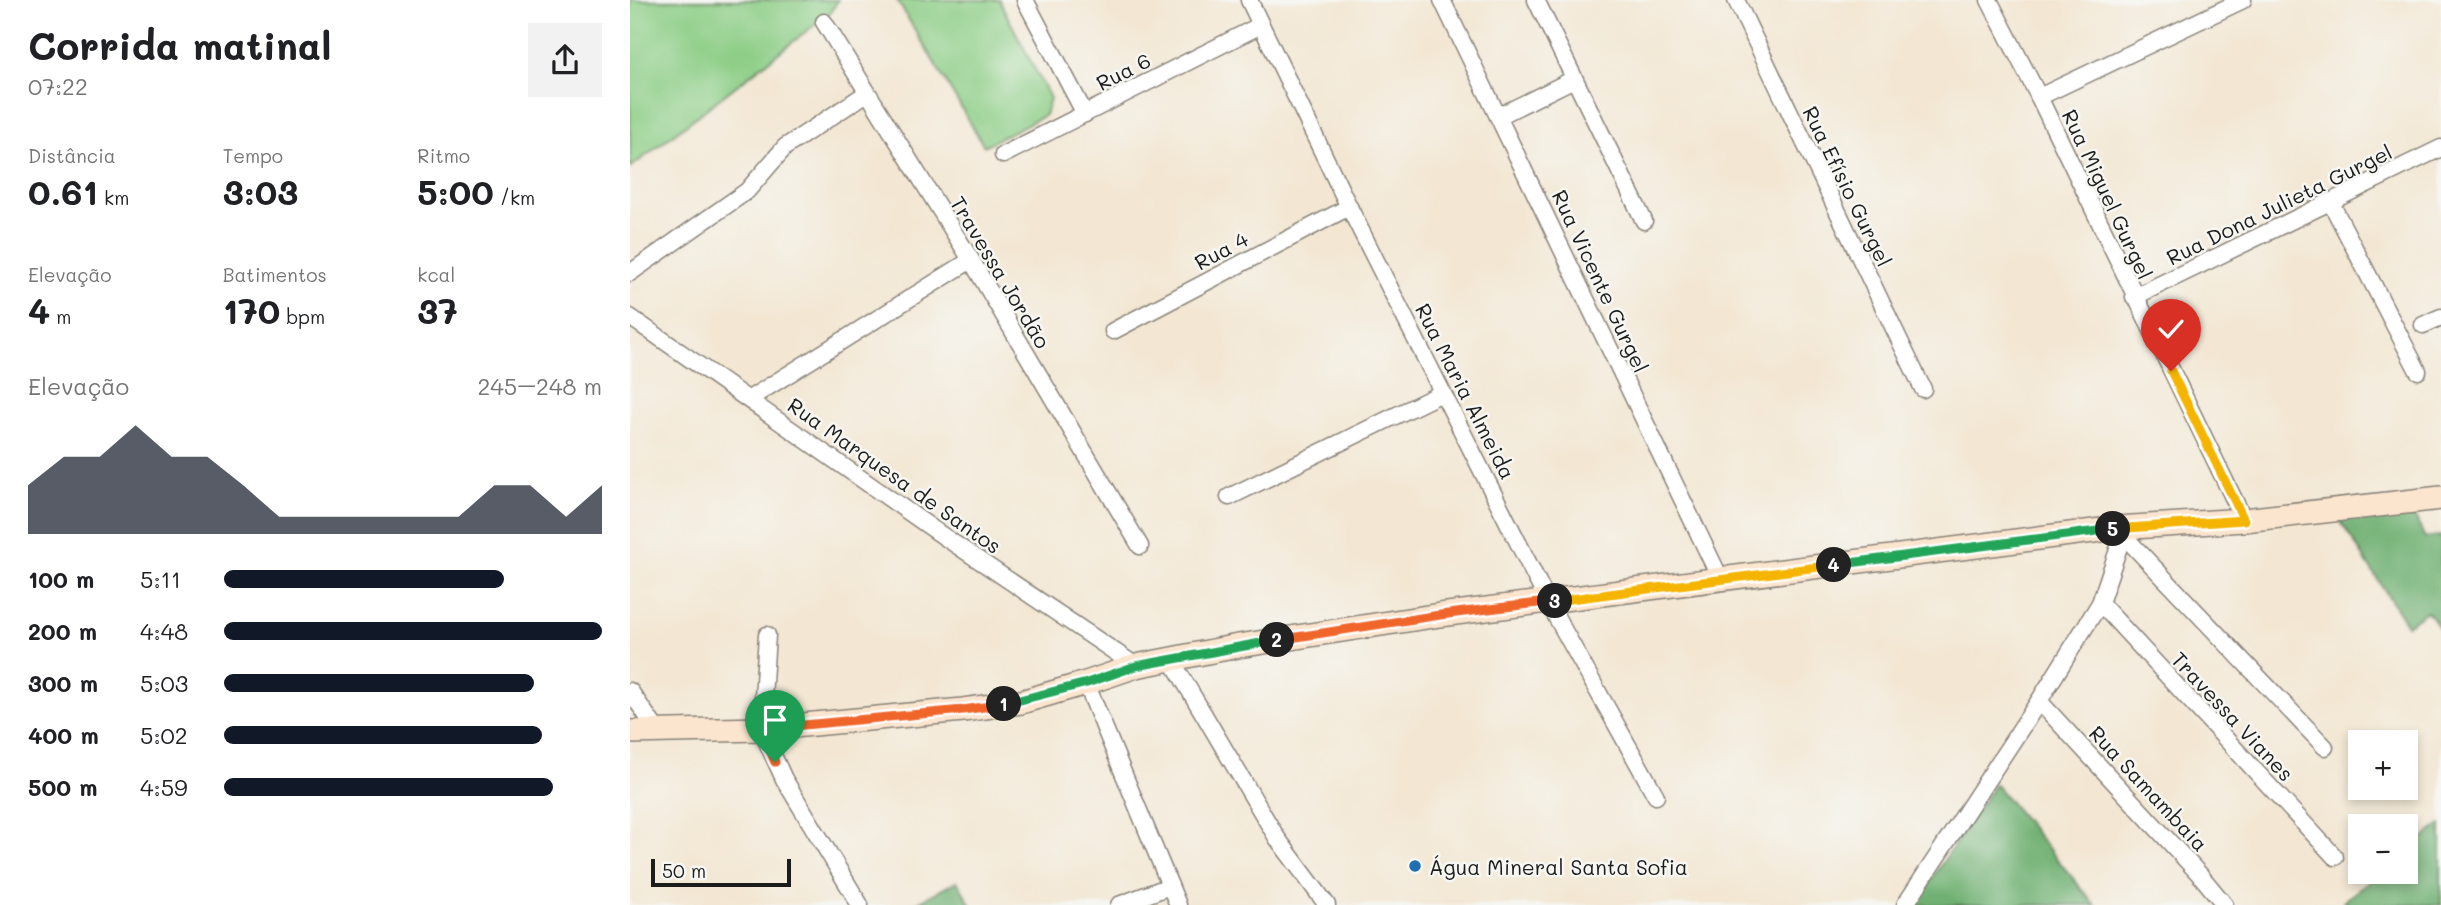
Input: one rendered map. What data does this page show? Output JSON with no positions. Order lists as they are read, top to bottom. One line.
{"streets":{"street":["Rua 6","Rua Efísio Gurgel","Rua Miguel Gurgel","Rua Dona Julieta Gurgel","Rua 4","Travessa Jordão","Rua Vicente Gurgel","Rua Maria Almeida","Rua Marquesa de Santos","Travessa Vianes","Rua Samambaia"]},"crossings":[["Rua 6","Rua Maria Almeida"],["Rua Miguel Gurgel","Rua Dona Julieta Gurgel"],["Rua 4","Rua Maria Almeida"]],"places":["Água Mineral Santa Sofia"],"scale_bar":"50 m","page":{"heading":["Corrida matinal","07:22"],"stats":[["Distância","0.61 km"],["Tempo","3:03"],["Ritmo","5:00 /km"],["Elevação","4 m"],["Batimentos","170 bpm"],["kcal","37"]],"chart":["Elevação","245–248 m"],"pins":["5","4","3","2","1"],"list":[{"name":"100 m","note":"5:11"},{"name":"200 m","note":"4:48"},{"name":"300 m","note":"5:03"},{"name":"400 m","note":"5:02"},{"name":"500 m","note":"4:59"}],"map_buttons":["+","−"],"scale":"50 m"}}
